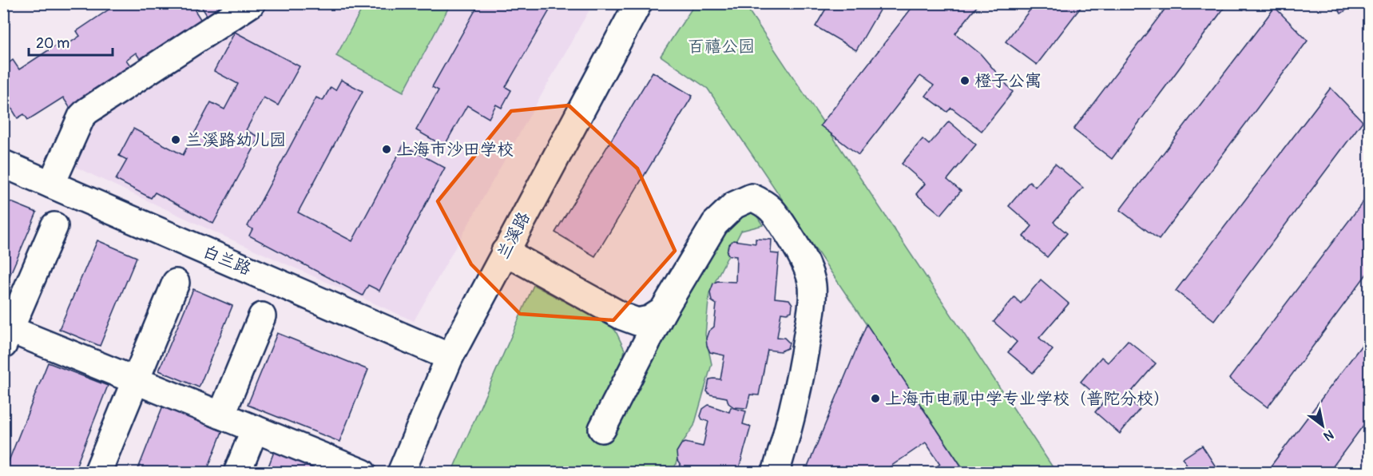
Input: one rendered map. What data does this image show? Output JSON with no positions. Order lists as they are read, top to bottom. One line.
{"streets":{"street":["兰溪路","白兰路"]},"crossings":[["兰溪路","白兰路"]],"parks":["百禧公园"],"places":["橙子公寓","兰溪路幼儿园","上海市沙田学校","上海市电视中学专业学校（普陀分校）"],"scale_bar":"20 m","north":"bottom right"}
